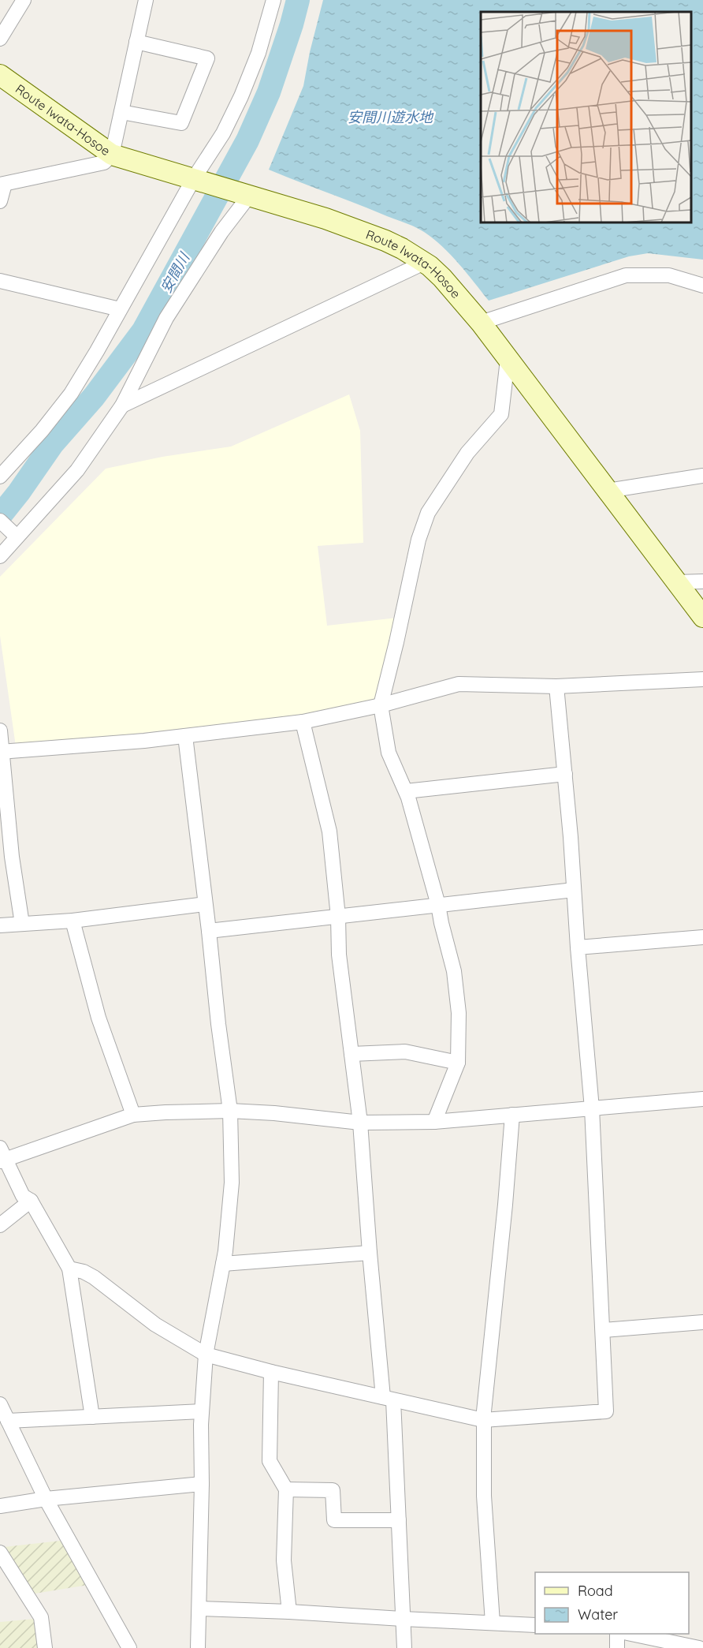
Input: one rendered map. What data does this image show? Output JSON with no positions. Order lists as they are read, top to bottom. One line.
{"streets":{"main road":["Route Iwata-Hosoe"]},"water":["安間川遊水地","安間川"],"legend":["Road","Water"]}
